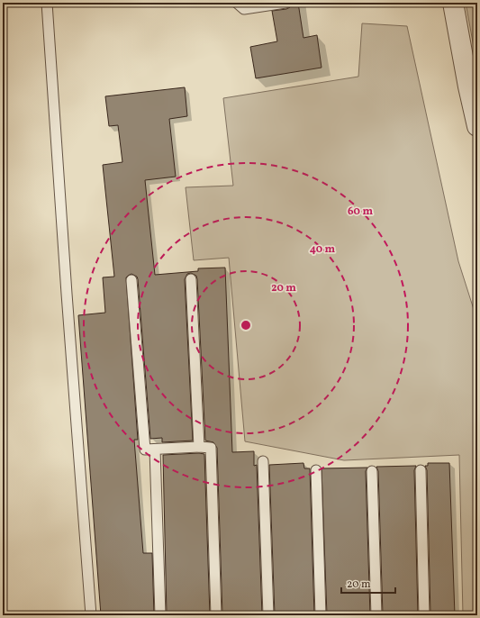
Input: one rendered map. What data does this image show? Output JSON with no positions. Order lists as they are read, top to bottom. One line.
{"scale_bar":"20 m","rings":["60 m","40 m","20 m"]}
